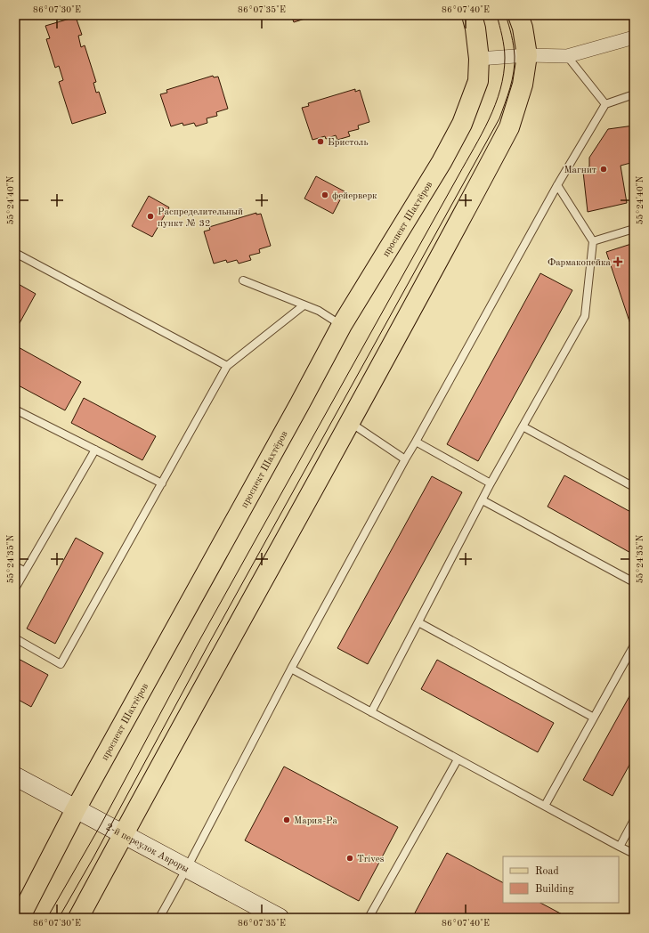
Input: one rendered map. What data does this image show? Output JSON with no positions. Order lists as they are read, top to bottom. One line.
{"streets":{"main road":["проспект Шахтёров"],"street":["2-й переулок Авроры"]},"crossings":[["проспект Шахтёров","2-й переулок Авроры"]],"places":{"other":["Бристоль","Магнит","фейерверк","Распределительный пункт № 32","Мария-Ра","Trives"],"health":["Фармакопейка"]},"legend":["Road","Building"],"coordinates":["86°07'30\"E","86°07'35\"E","86°07'40\"E","55°24'40\"N","55°24'35\"N"]}
